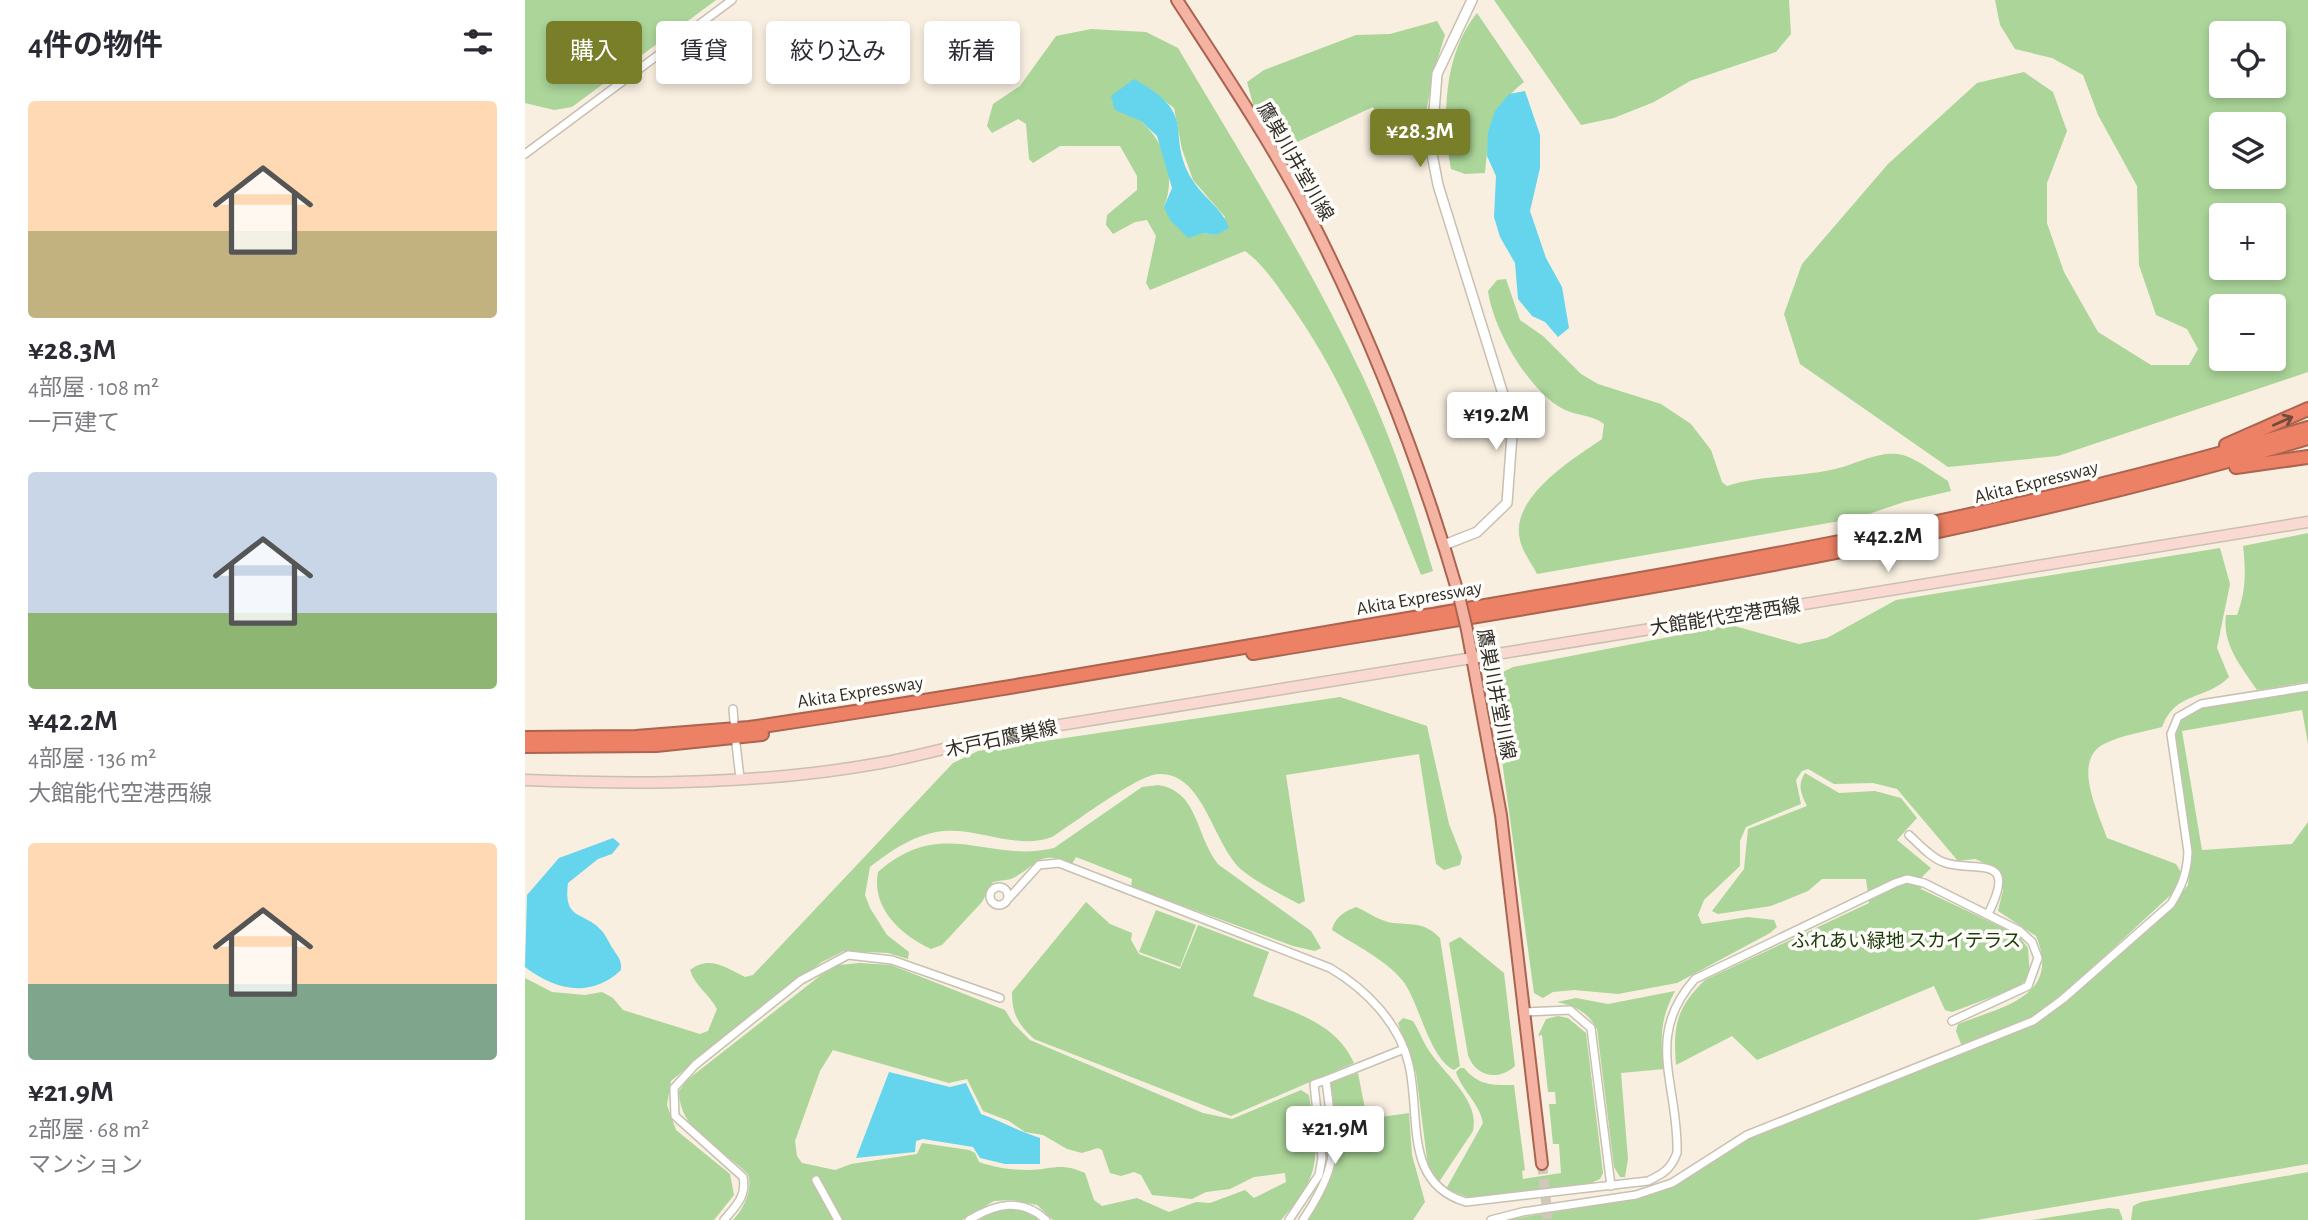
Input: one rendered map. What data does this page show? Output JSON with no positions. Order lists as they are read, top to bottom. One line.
{"streets":{"highway":["Akita Expressway"],"main road":["鷹巣川井堂川線","大館能代空港西線","木戸石鷹巣線"]},"crossings":[["鷹巣川井堂川線","大館能代空港西線"],["鷹巣川井堂川線","木戸石鷹巣線"],["大館能代空港西線","木戸石鷹巣線"]],"parks":["ふれあい緑地 スカイテラス"],"page":{"heading":"4件の物件","map_buttons":["+","−"],"chip":["購入","賃貸","絞り込み","新着"],"list":[{"name":"¥28.3M","note":"4部屋 · 108 m² · 一戸建て"},{"name":"¥42.2M","note":"4部屋 · 136 m² · 大館能代空港西線"},{"name":"¥21.9M","note":"2部屋 · 68 m² · マンション"}],"price":["¥28.3M","¥19.2M","¥42.2M","¥21.9M"]}}
